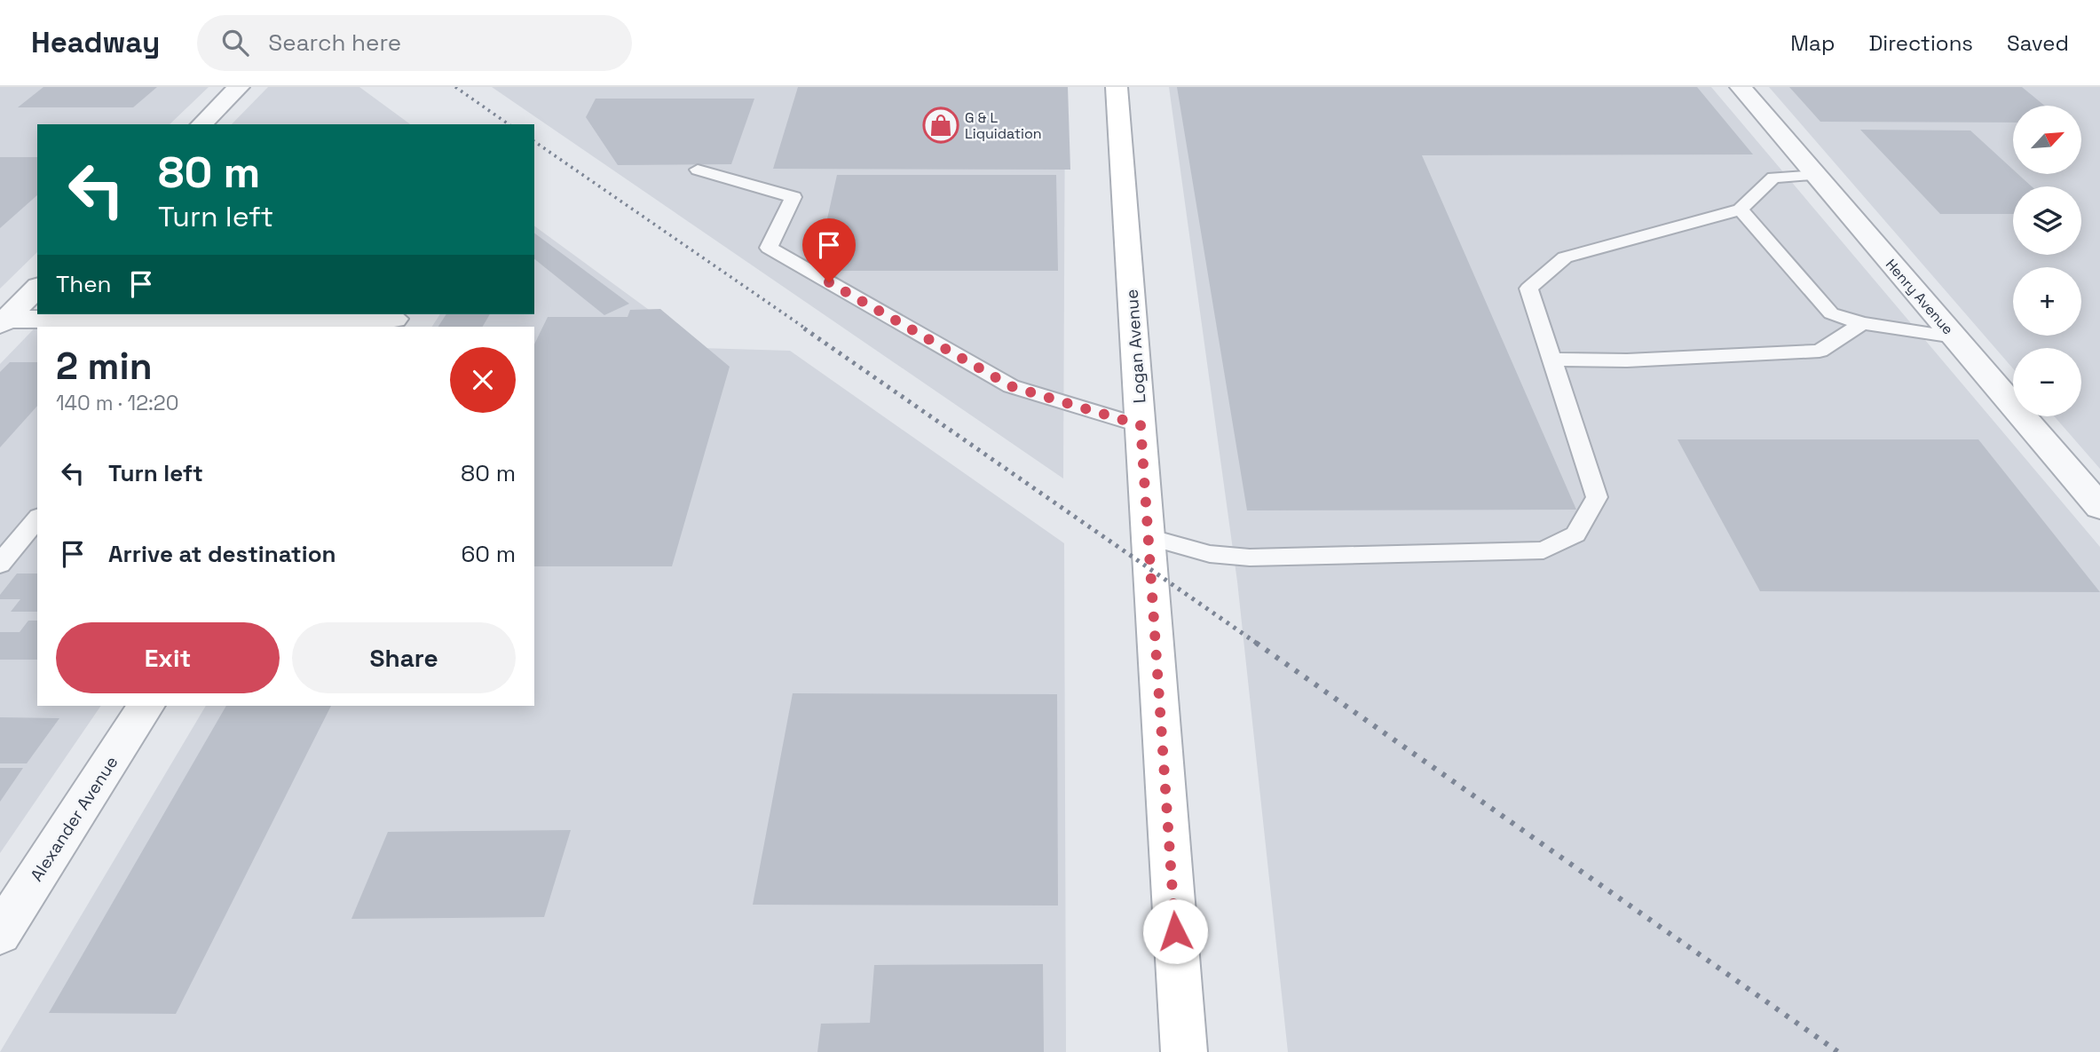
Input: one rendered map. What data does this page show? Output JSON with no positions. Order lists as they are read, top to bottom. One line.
{"streets":{"main road":["Logan Avenue"],"street":["Henry Avenue","Alexander Avenue"]},"places":{"shop":["G & L Liquidation"]},"north":"top right","page":{"header":"Headway","search":"Search here","nav":["Map","Directions","Saved"],"map_buttons":["+","−"],"turn":["80 m","Turn left"],"then":"Then","heading":["2 min","140 m · 12:20"],"list":[{"name":"Turn left","value":"80 m"},{"name":"Arrive at destination","value":"60 m"}],"buttons":["Exit","Share"]}}
